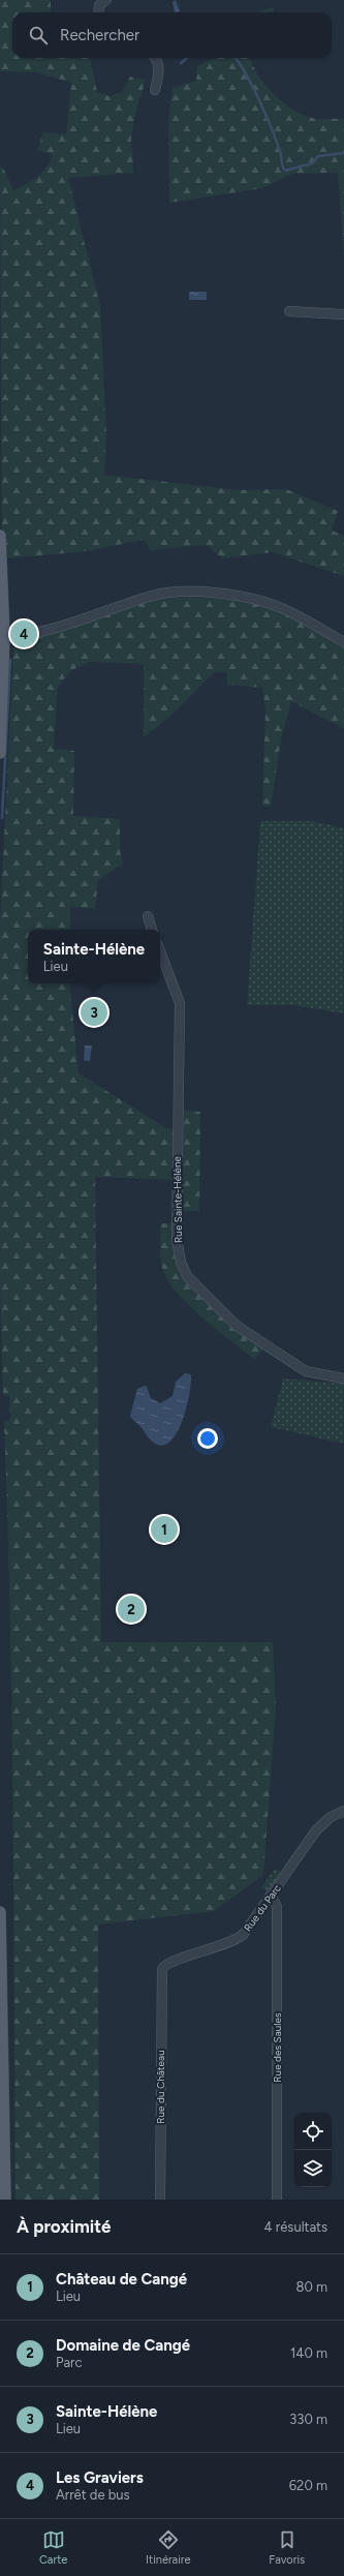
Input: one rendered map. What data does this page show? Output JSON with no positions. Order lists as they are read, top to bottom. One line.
{"streets":{"street":["Rue Sainte-Hélène","Rue du Parc","Rue des Saules","Rue du Château"]},"crossings":[["Rue du Parc","Rue des Saules"],["Rue du Parc","Rue du Château"]],"page":{"search":"Rechercher","pins":["4","3","1","2"],"popup":["Sainte-Hélène","Lieu"],"heading":["À proximité","4 résultats"],"list":[{"mark":"1","name":"Château de Cangé","note":"Lieu","value":"80 m"},{"mark":"2","name":"Domaine de Cangé","note":"Parc","value":"140 m"},{"mark":"3","name":"Sainte-Hélène","note":"Lieu","value":"330 m"},{"mark":"4","name":"Les Graviers","note":"Arrêt de bus","value":"620 m"}],"nav":["Carte","Itinéraire","Favoris"]}}
